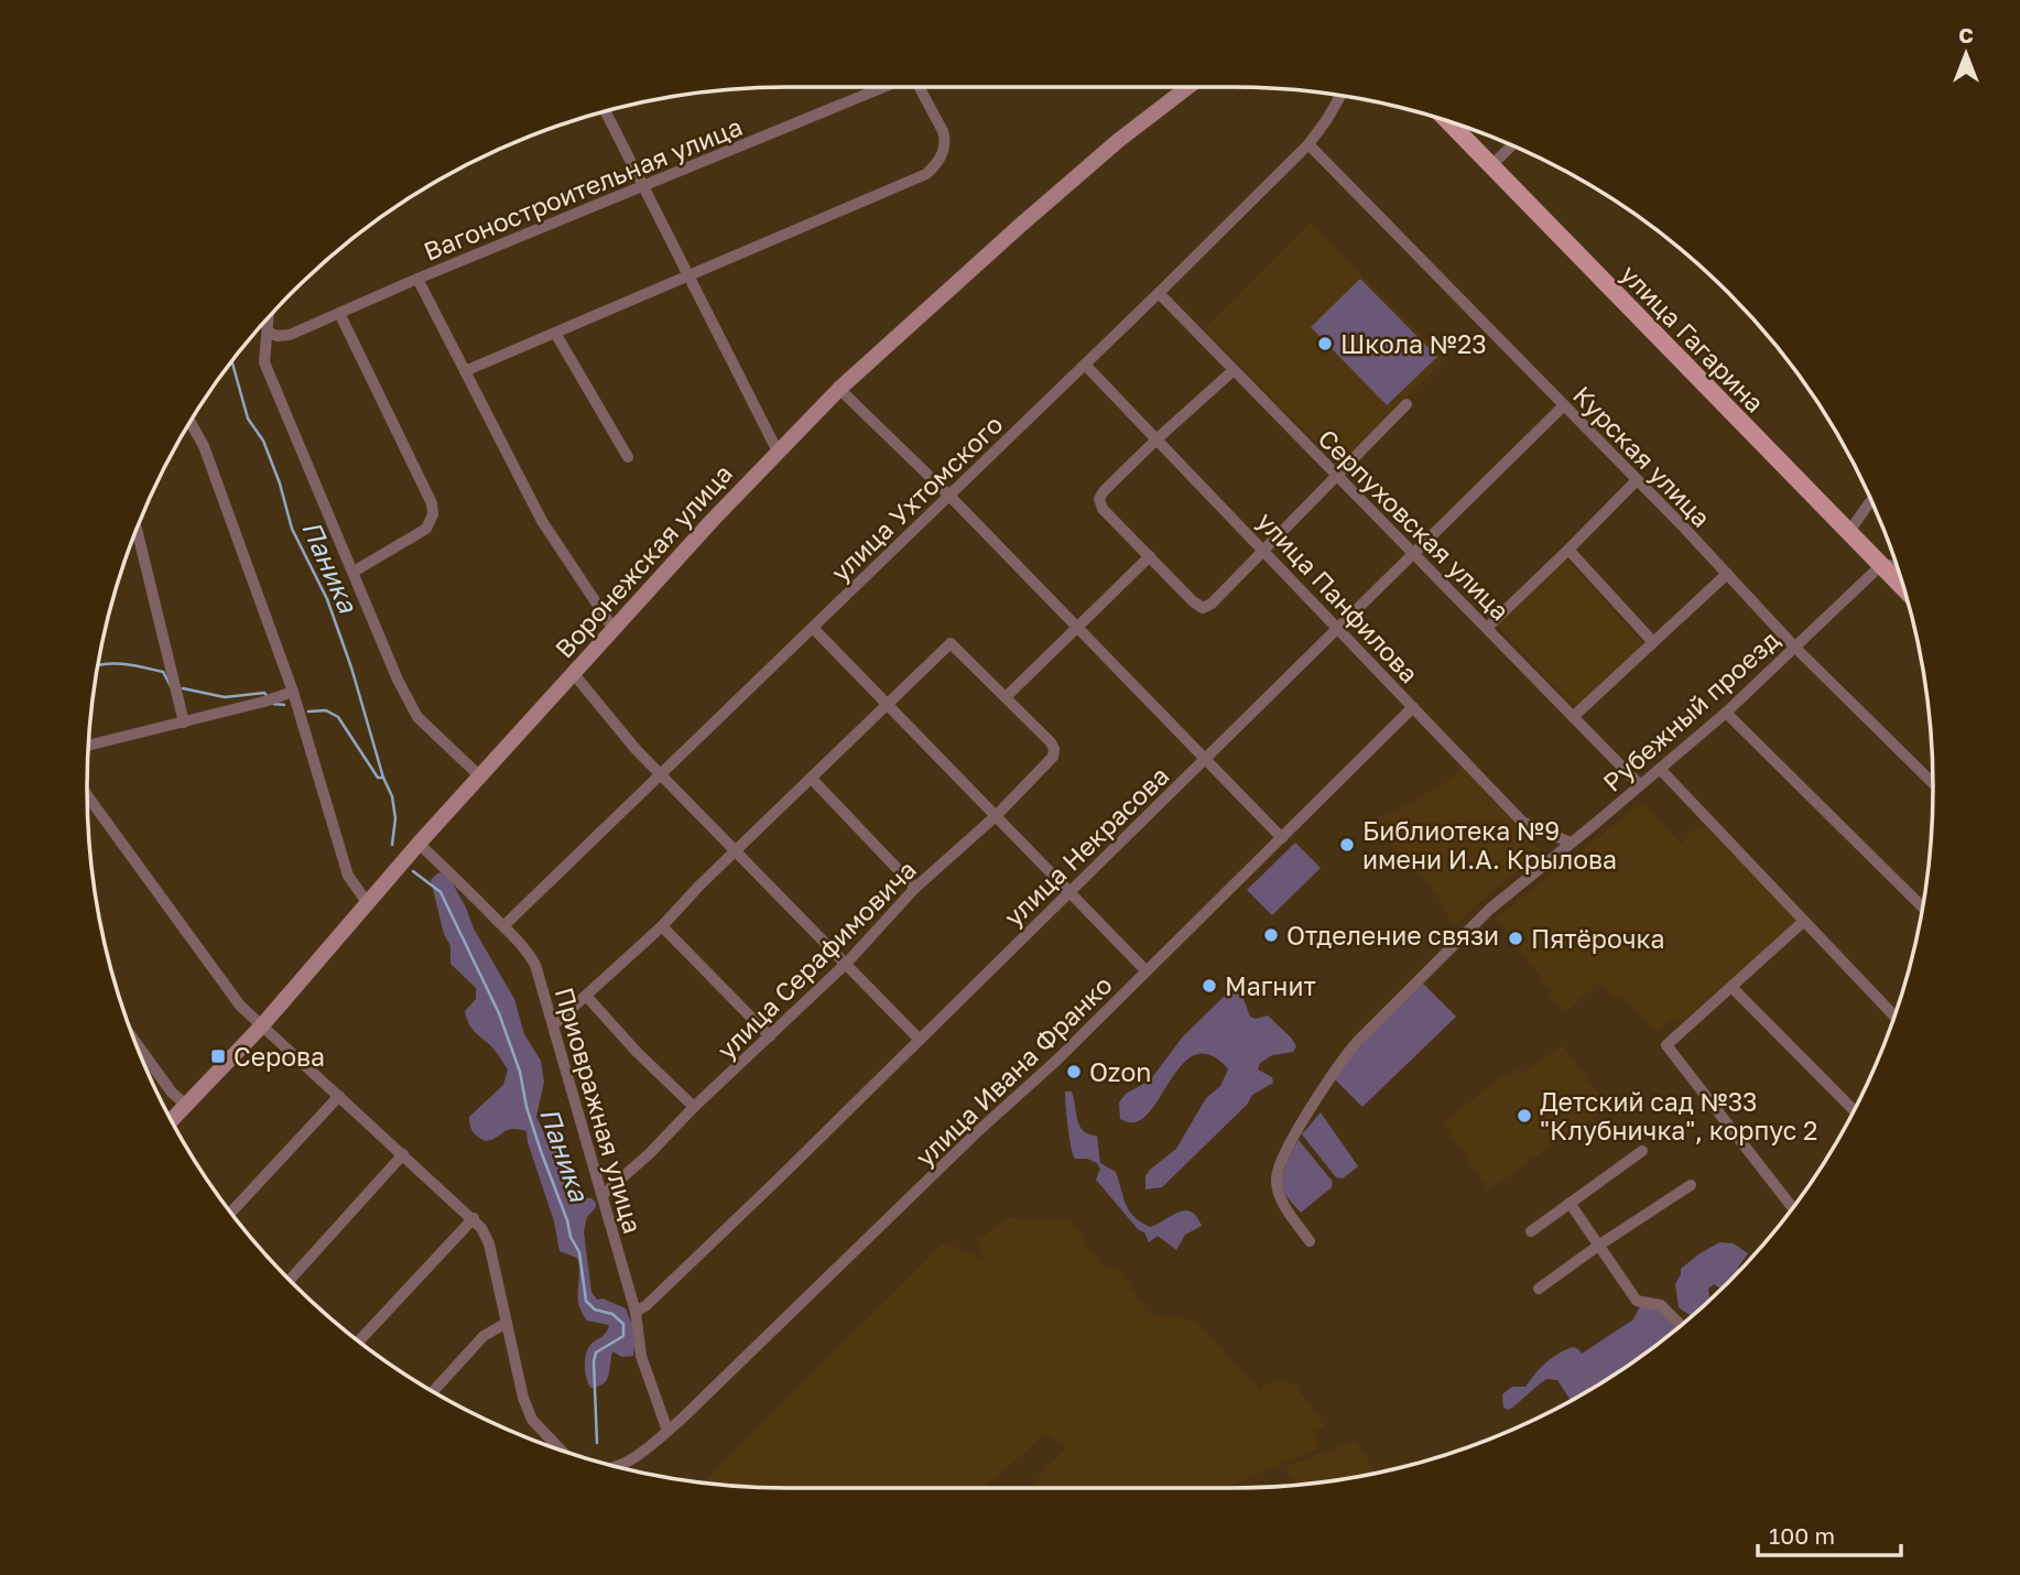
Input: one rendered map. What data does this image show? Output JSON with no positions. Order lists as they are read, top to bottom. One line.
{"streets":{"main road":["улица Гагарина"],"street":["Вагоностроительная улица","Курская улица","улица Ухтомского","Серпуховская улица","Воронежская улица","улица Панфилова","Рубежный проезд","улица Некрасова","улица Серафимовича","улица Ивана Франко","Приовражная улица"]},"crossings":[["улица Гагарина","Рубежный проезд"],["Курская улица","улица Ухтомского"],["Курская улица","Рубежный проезд"],["Курская улица","улица Некрасова"],["улица Ухтомского","Серпуховская улица"],["улица Ухтомского","улица Панфилова"],["улица Ухтомского","Приовражная улица"],["Серпуховская улица","Рубежный проезд"],["Серпуховская улица","улица Некрасова"],["Воронежская улица","Приовражная улица"],["улица Панфилова","Рубежный проезд"],["улица Панфилова","улица Некрасова"],["улица Панфилова","улица Ивана Франко"],["улица Некрасова","Приовражная улица"],["улица Серафимовича","Приовражная улица"],["улица Ивана Франко","Приовражная улица"]],"water":["Паника"],"places":{"other":["Школа №23","Библиотека №9 имени И.А. Крылова","Отделение связи","Пятёрочка","Магнит","Ozon","Детский сад №33 \"Клубничка\", корпус 2"],"transit":["Серова"]},"scale_bar":"100 m","north":"top"}
